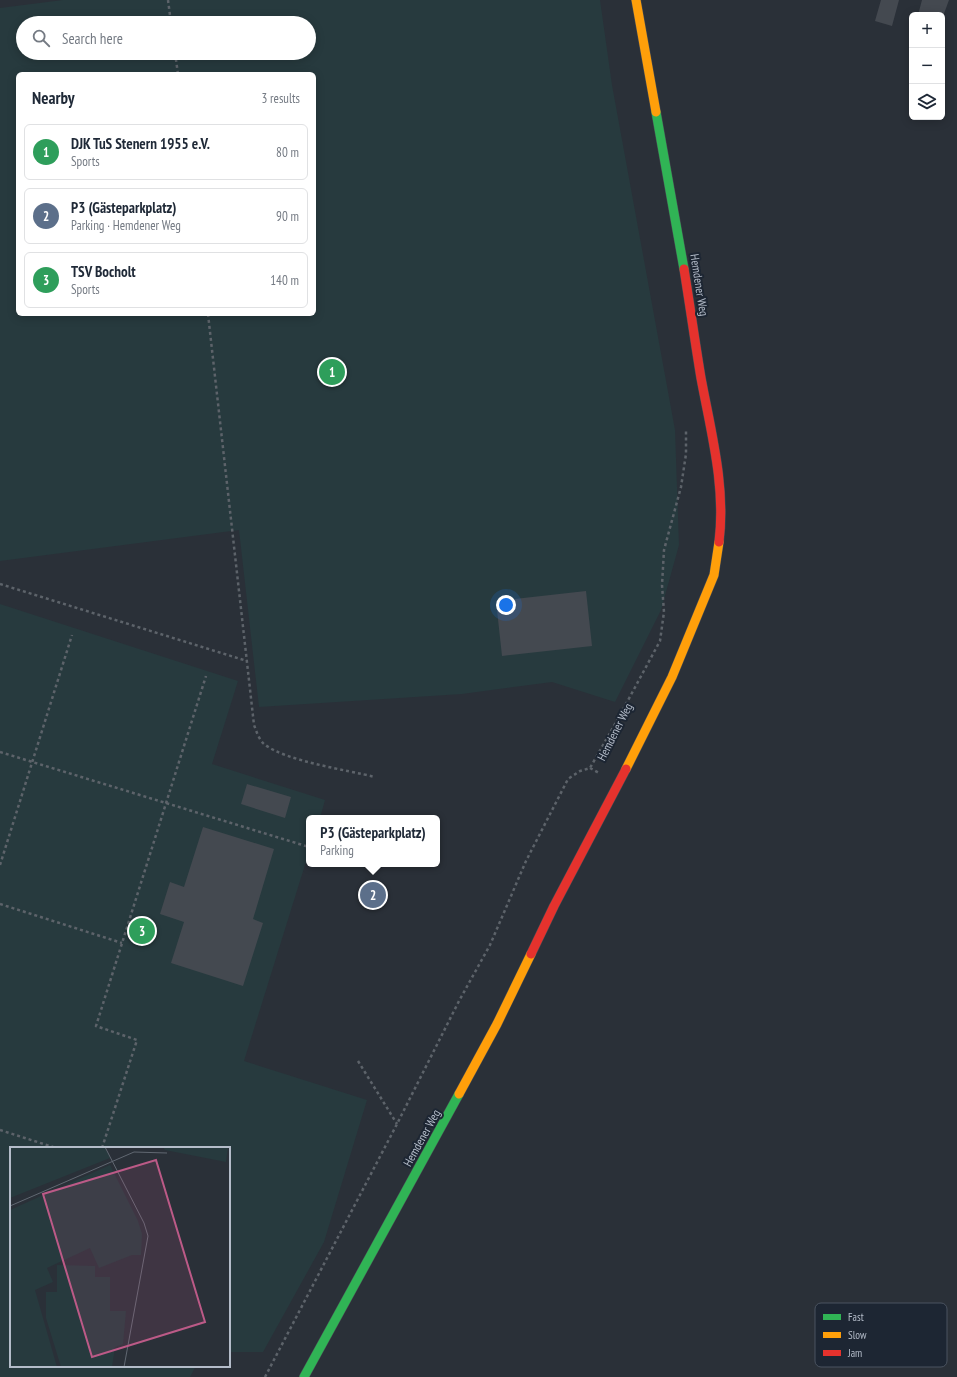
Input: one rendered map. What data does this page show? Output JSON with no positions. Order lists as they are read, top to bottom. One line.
{"streets":{"street":["Hemdener Weg"]},"legend":["Fast","Slow","Jam"],"page":{"map_buttons":["+","−"],"search":"Search here","heading":["Nearby","3 results"],"list":[{"mark":"1","name":"DJK TuS Stenern 1955 e.V.","note":"Sports","value":"80 m"},{"mark":"2","name":"P3 (Gästeparkplatz)","note":"Parking · Hemdener Weg","value":"90 m"},{"mark":"3","name":"TSV Bocholt","note":"Sports","value":"140 m"}],"pins":["1","2","3"],"popup":["P3 (Gästeparkplatz)","Parking"]}}
